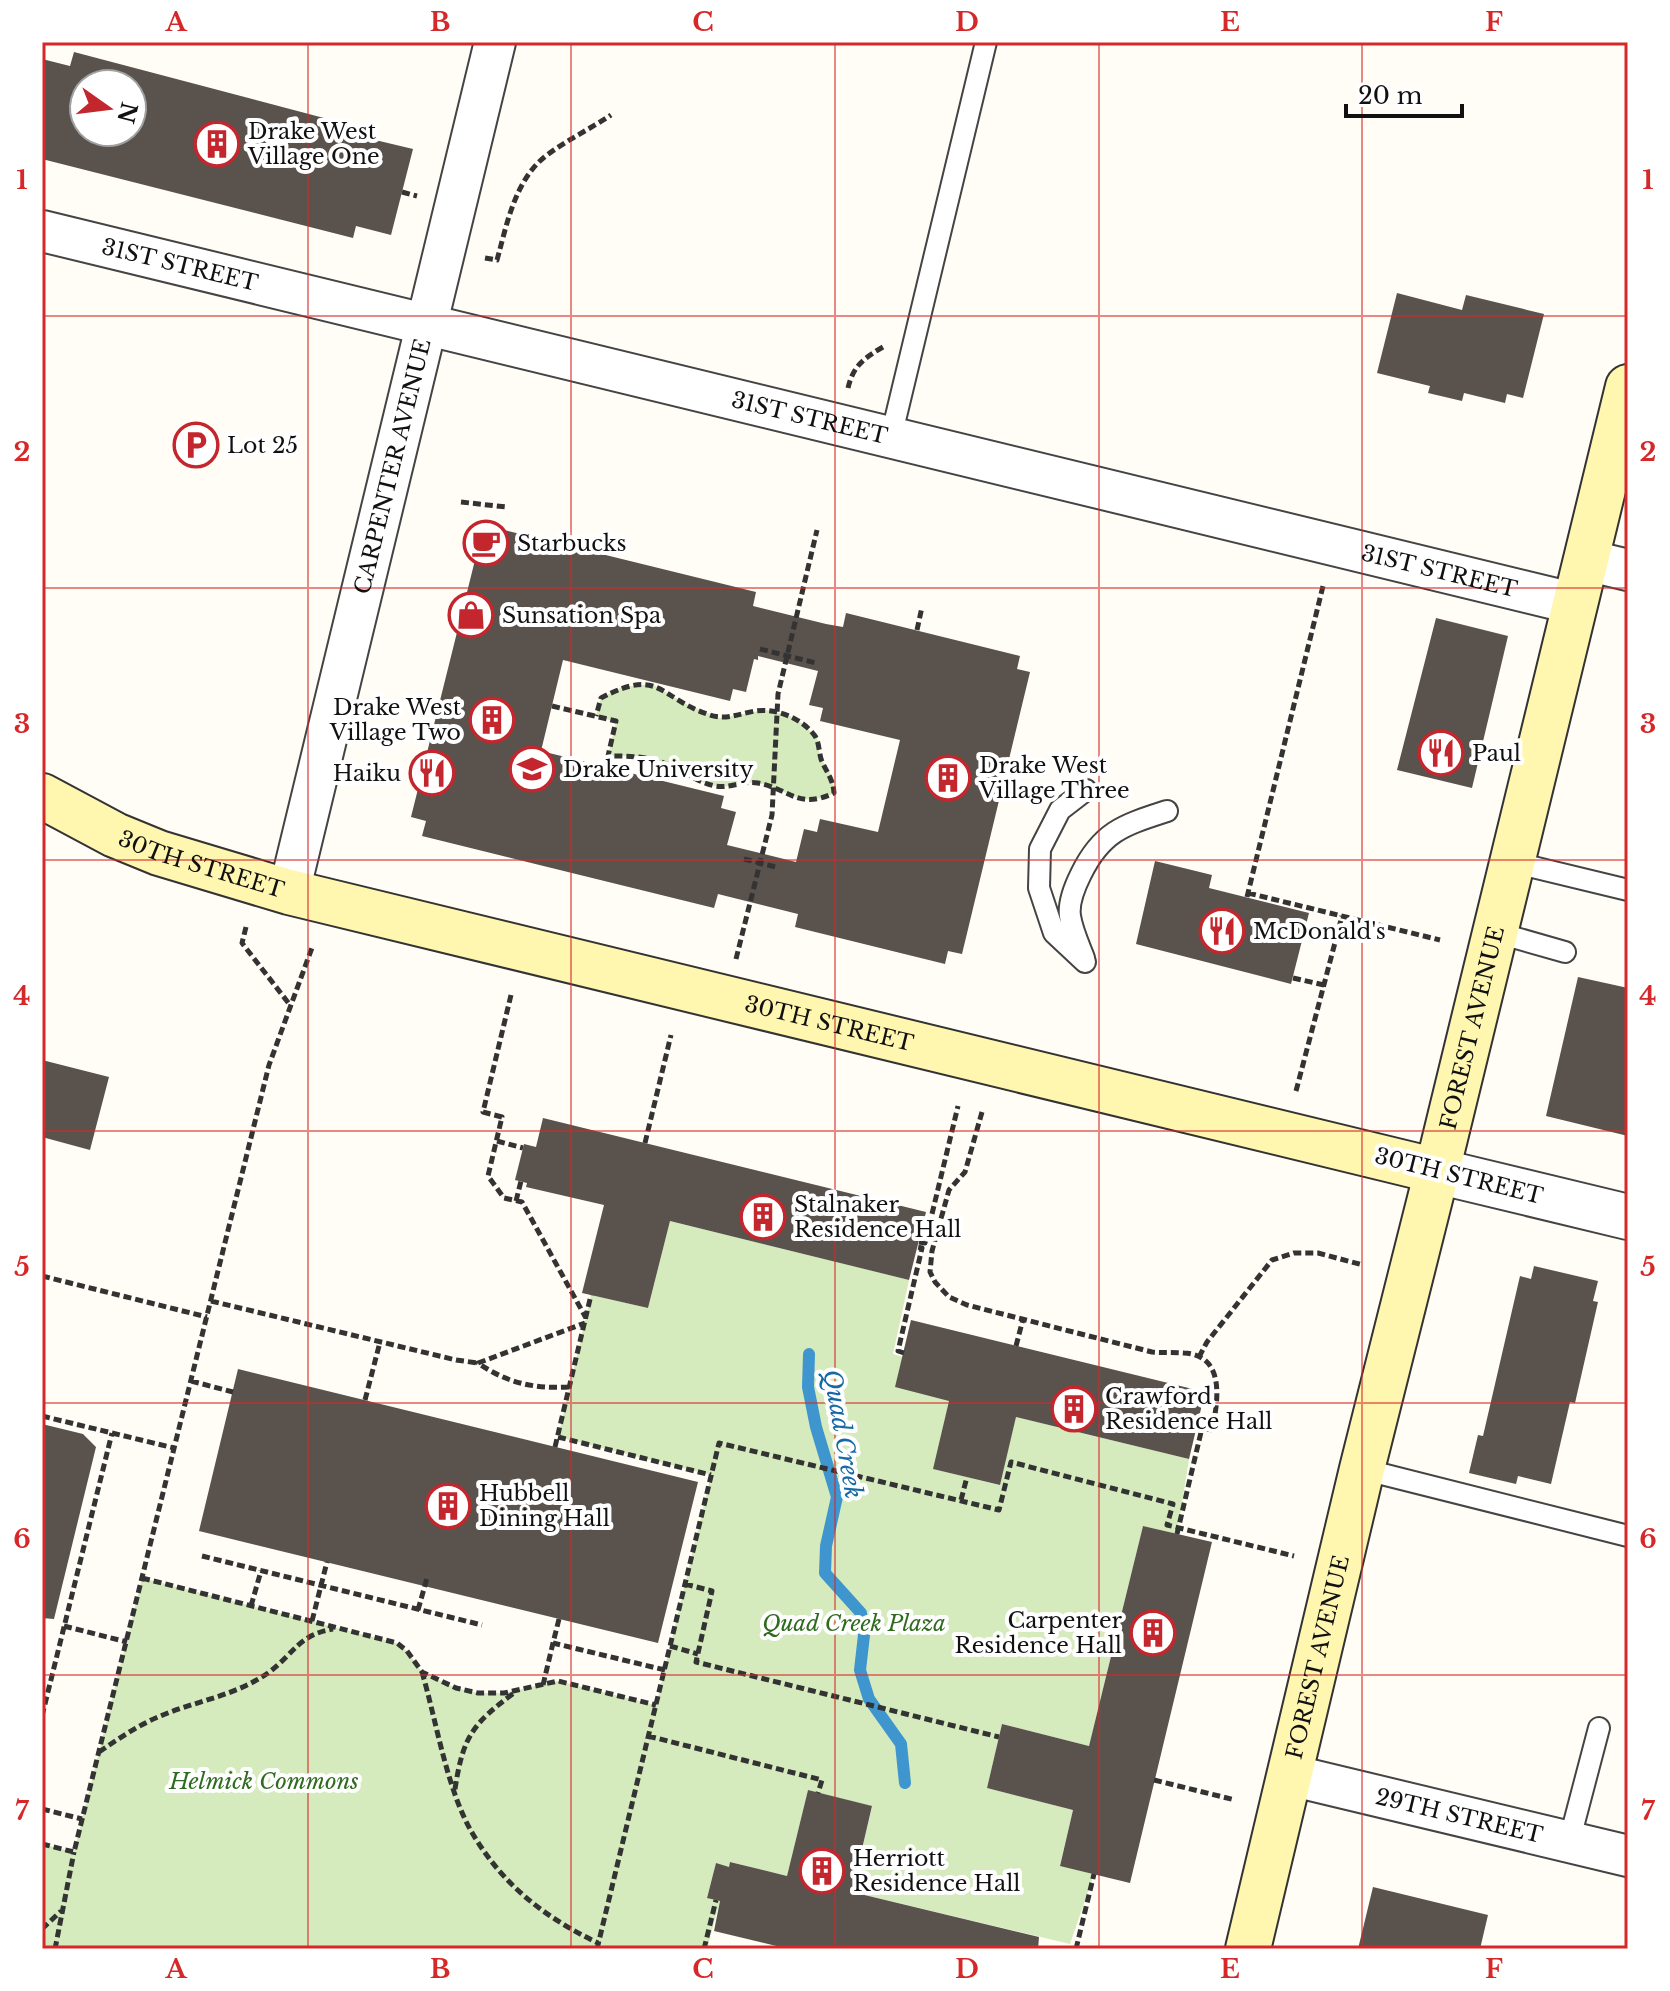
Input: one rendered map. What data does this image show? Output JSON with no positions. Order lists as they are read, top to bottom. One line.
{"streets":{"main road":["30TH STREET","FOREST AVENUE"],"street":["31ST STREET","CARPENTER AVENUE","29TH STREET"]},"crossings":[["31ST STREET","CARPENTER AVENUE"],["31ST STREET","FOREST AVENUE"],["CARPENTER AVENUE","30TH STREET"],["30TH STREET","FOREST AVENUE"],["FOREST AVENUE","29TH STREET"]],"water":["Quad Creek"],"parks":["Quad Creek Plaza","Helmick Commons"],"places":{"building":["Drake West Village One","Drake West Village Two","Drake West Village Three","Stalnaker Residence Hall","Crawford Residence Hall","Hubbell Dining Hall","Carpenter Residence Hall","Herriott Residence Hall"],"parking":["Lot 25"],"cafe":["Starbucks"],"shop":["Sunsation Spa"],"restaurant":["Paul","Haiku","McDonald's"],"school or university":["Drake University"]},"scale_bar":"20 m","north":"right","grid":{"columns":["A","B","C","D","E","F"],"rows":["1","2","3","4","5","6","7"]}}
